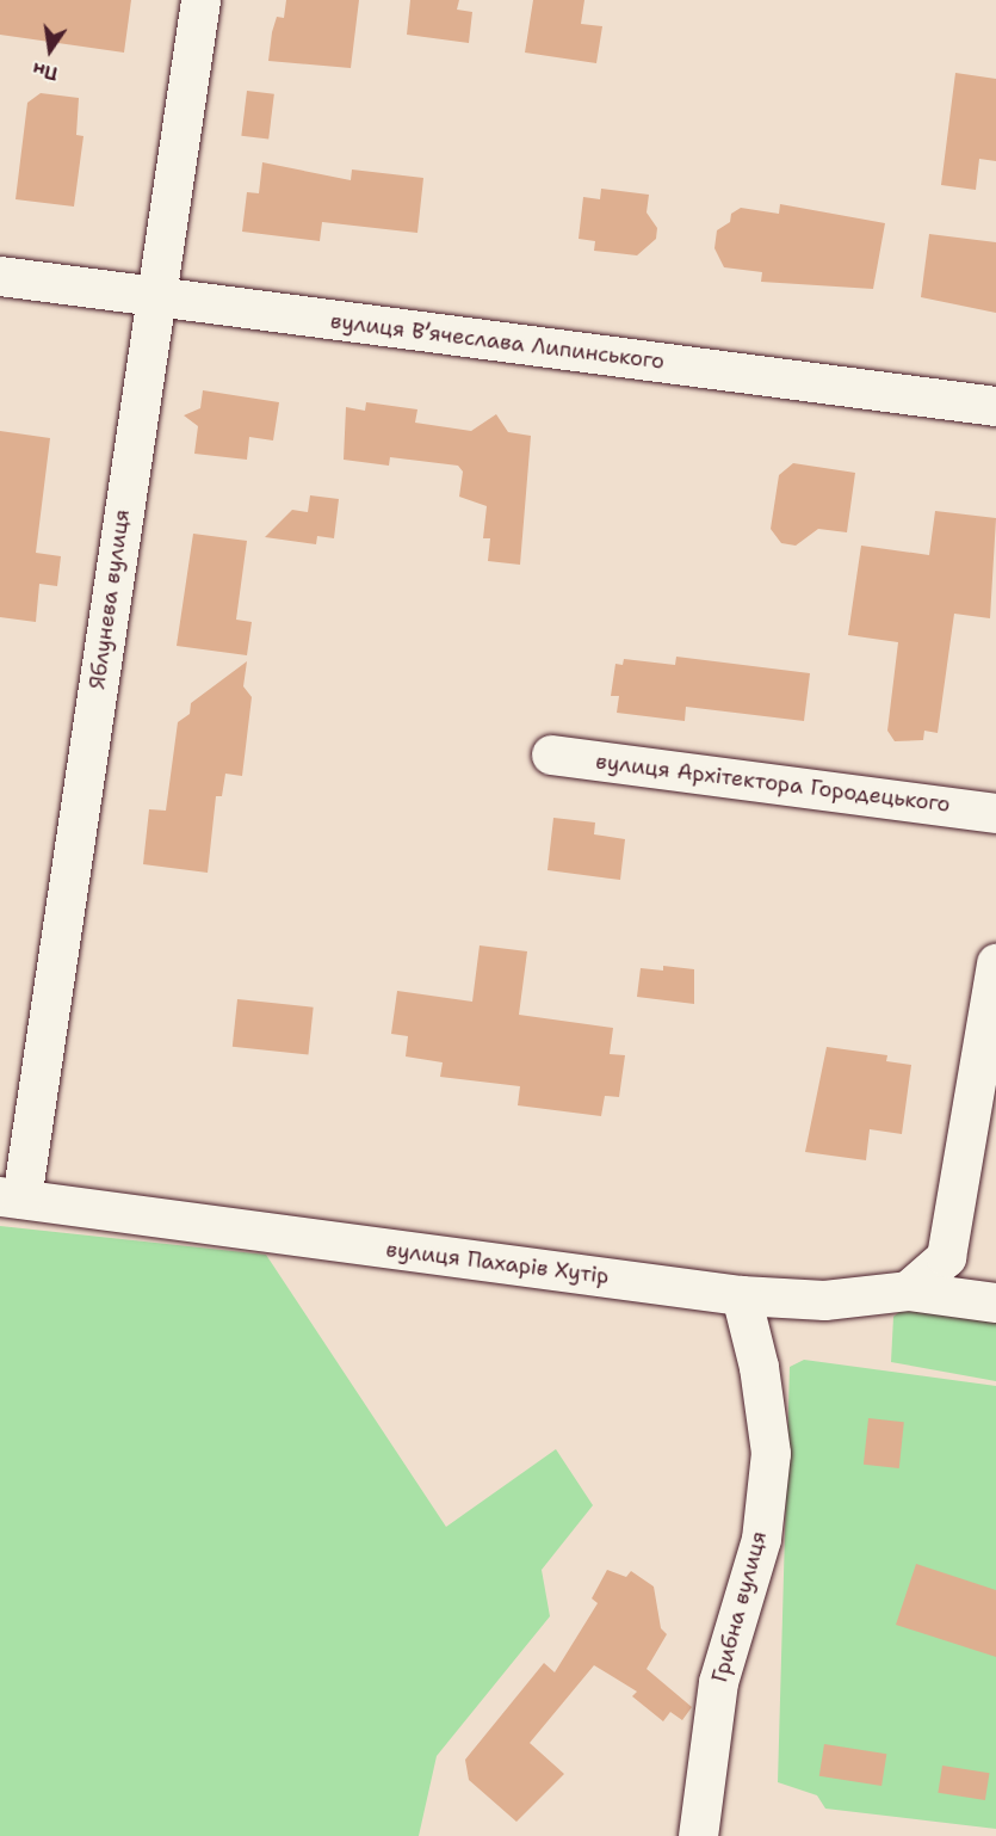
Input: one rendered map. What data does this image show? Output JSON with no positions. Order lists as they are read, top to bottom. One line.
{"streets":{"street":["вулиця Вʼячеслава Липинського","Яблунева вулиця","вулиця Архітектора Городецького","вулиця Пахарів Хутір","Грибна вулиця"]},"crossings":[["вулиця Вʼячеслава Липинського","Яблунева вулиця"],["Яблунева вулиця","вулиця Пахарів Хутір"],["вулиця Пахарів Хутір","Грибна вулиця"]],"north":"bottom"}
